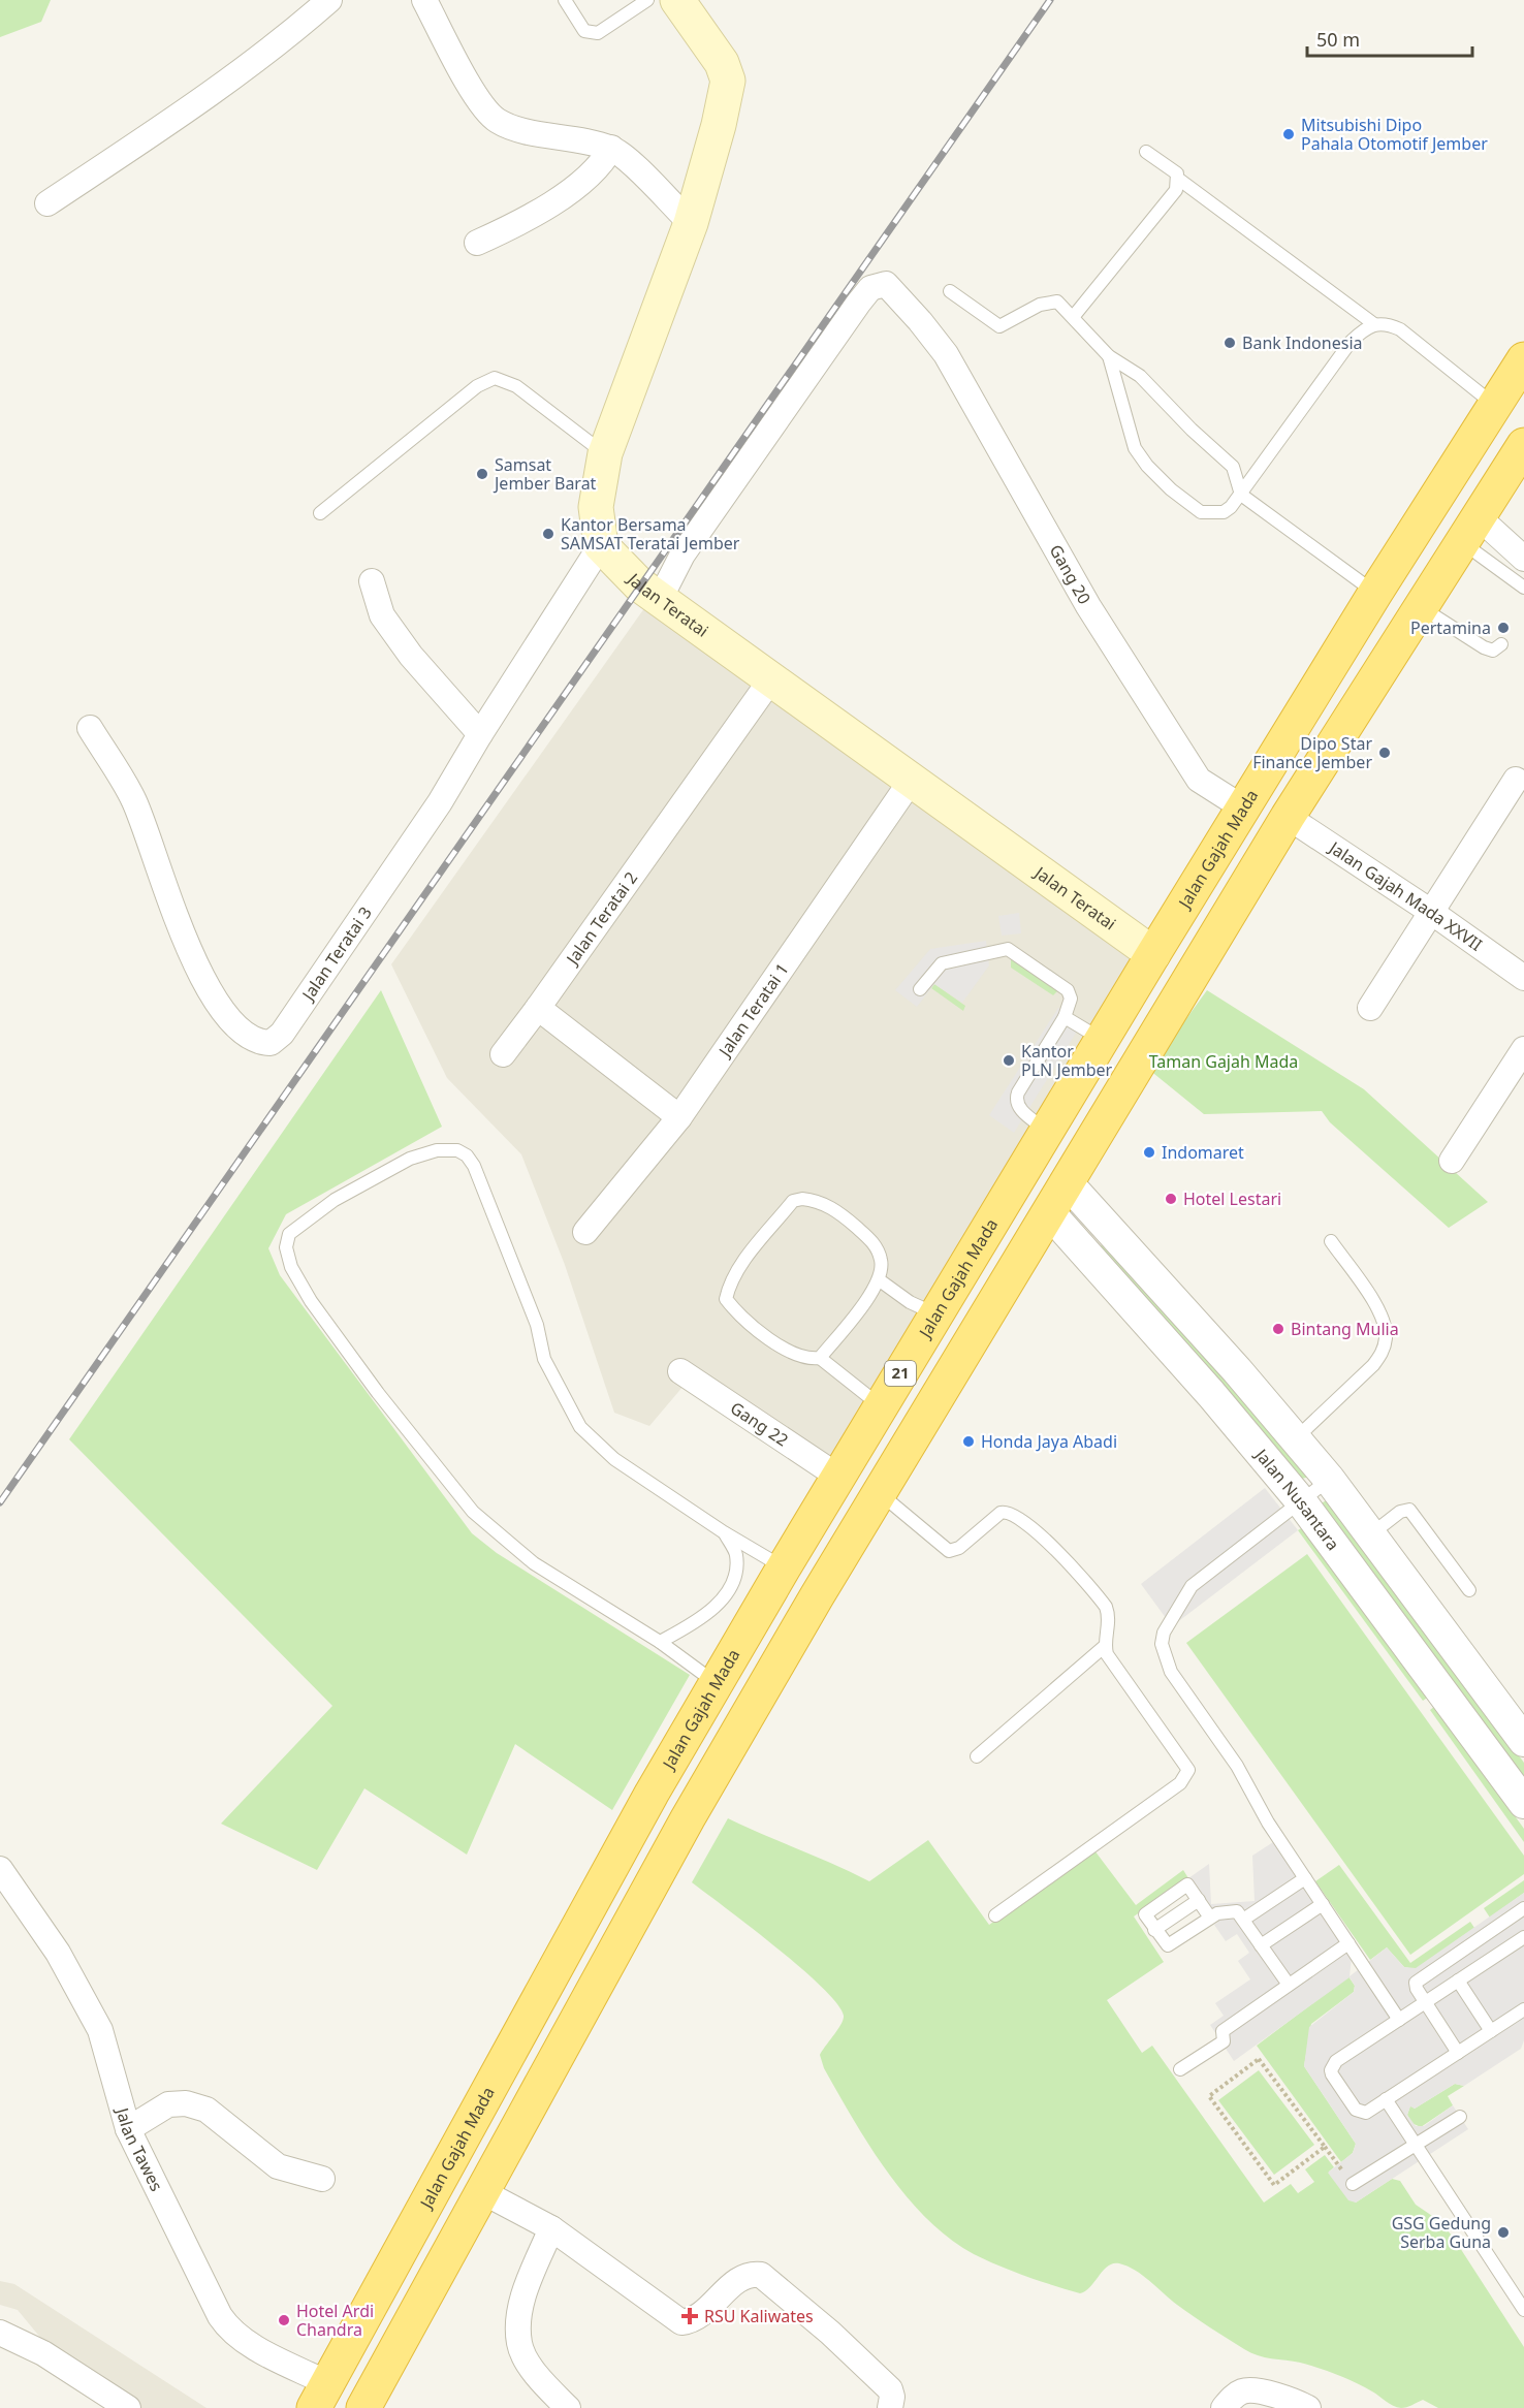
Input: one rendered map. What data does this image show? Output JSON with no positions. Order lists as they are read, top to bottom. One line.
{"streets":{"highway":["Jalan Gajah Mada","21"],"main road":["Jalan Teratai"],"street":["Gang 20","Jalan Gajah Mada XXVII","Jalan Teratai 2","Jalan Teratai 3","Jalan Teratai 1","Gang 22","Jalan Nusantara","Jalan Tawes"]},"crossings":[["Gang 20","Jalan Teratai"],["Gang 20","Jalan Gajah Mada"],["Jalan Teratai","Jalan Gajah Mada"],["Jalan Teratai","Jalan Teratai 2"],["Jalan Teratai","Jalan Teratai 3"],["Jalan Teratai","Jalan Teratai 1"],["Jalan Gajah Mada","Gang 22"],["Jalan Gajah Mada","Jalan Tawes"],["Jalan Gajah Mada XXVII","21"],["21","Jalan Nusantara"]],"parks":["Taman Gajah Mada"],"places":{"other":["Mitsubishi Dipo Pahala Otomotif Jember","Bank Indonesia","Samsat Jember Barat","Kantor Bersama SAMSAT Teratai Jember","Pertamina","Dipo Star Finance Jember","Kantor PLN Jember","Indomaret","Hotel Lestari","Bintang Mulia","Honda Jaya Abadi","GSG Gedung Serba Guna","Hotel Ardi Chandra"],"health":["RSU Kaliwates"]},"scale_bar":"50 m"}
